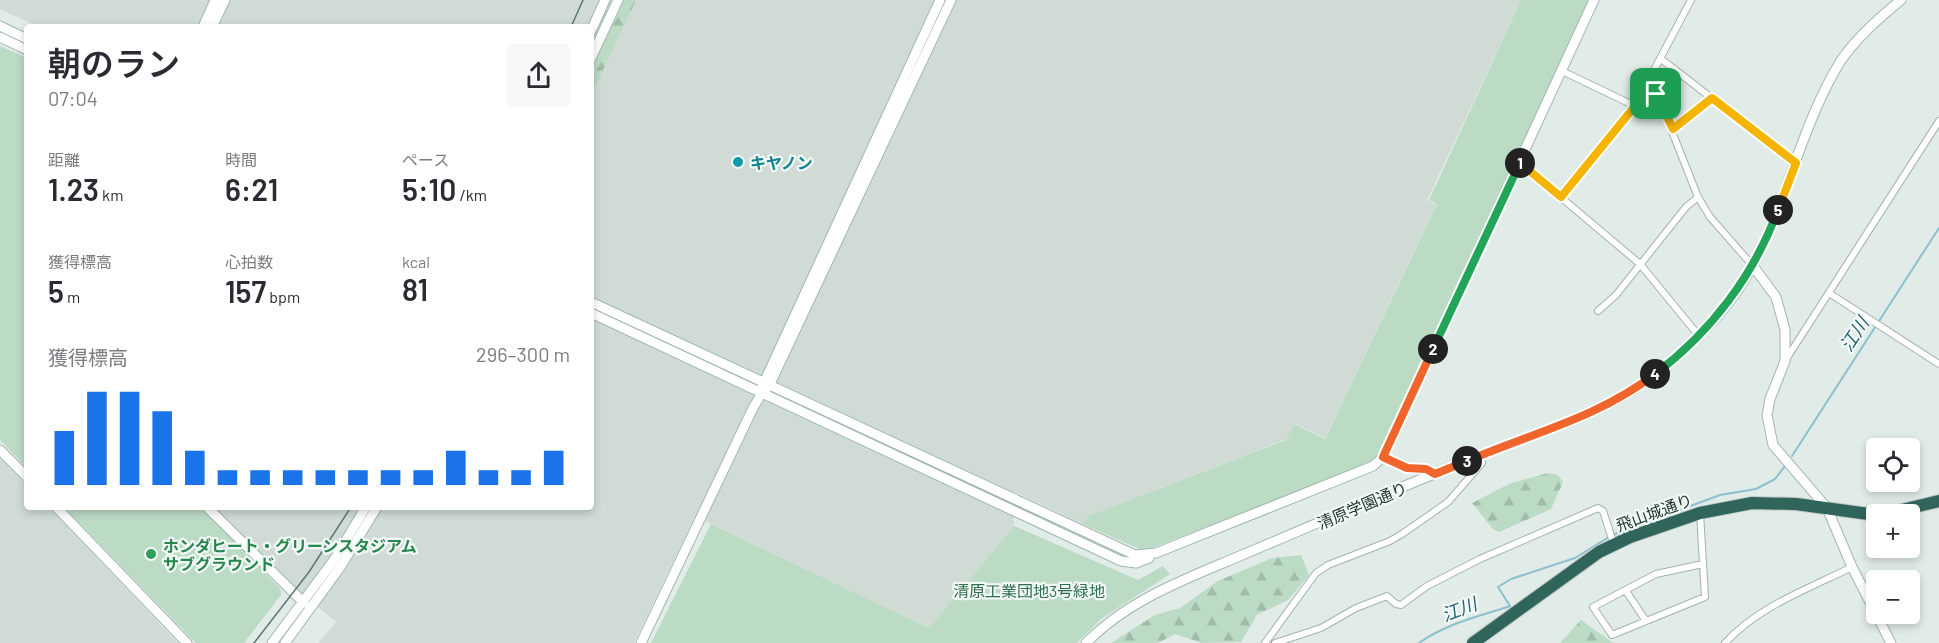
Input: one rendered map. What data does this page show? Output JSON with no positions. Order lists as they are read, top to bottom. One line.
{"streets":{"highway":["飛山城通り"],"street":["清原学園通り"]},"water":["江川"],"parks":["清原工業団地3号緑地"],"places":["キヤノン","ホンダヒート・グリーンスタジアム サブグラウンド"],"page":{"heading":["朝のラン","07:04"],"stats":[["距離","1.23 km"],["時間","6:21"],["ペース","5:10 /km"],["獲得標高","5 m"],["心拍数","157 bpm"],["kcal","81"]],"pins":["1","5","2","4","3"],"chart":["獲得標高","296–300 m"],"map_buttons":["+","−"]}}
